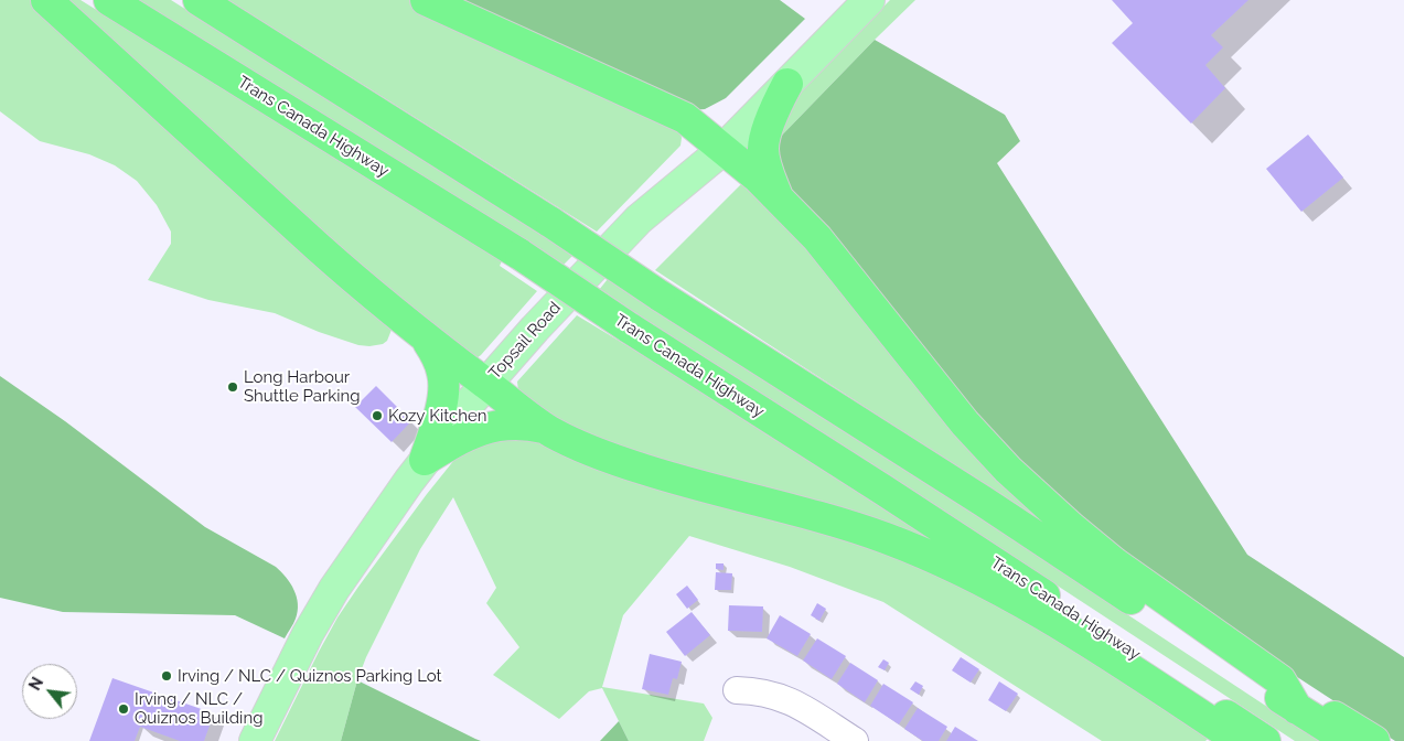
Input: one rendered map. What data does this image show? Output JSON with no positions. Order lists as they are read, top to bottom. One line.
{"streets":{"highway":["Trans Canada Highway"],"main road":["Topsail Road"]},"places":["Long Harbour Shuttle Parking","Kozy Kitchen","Irving / NLC / Quiznos Parking Lot","Irving / NLC / Quiznos Building"],"north":"top left"}
